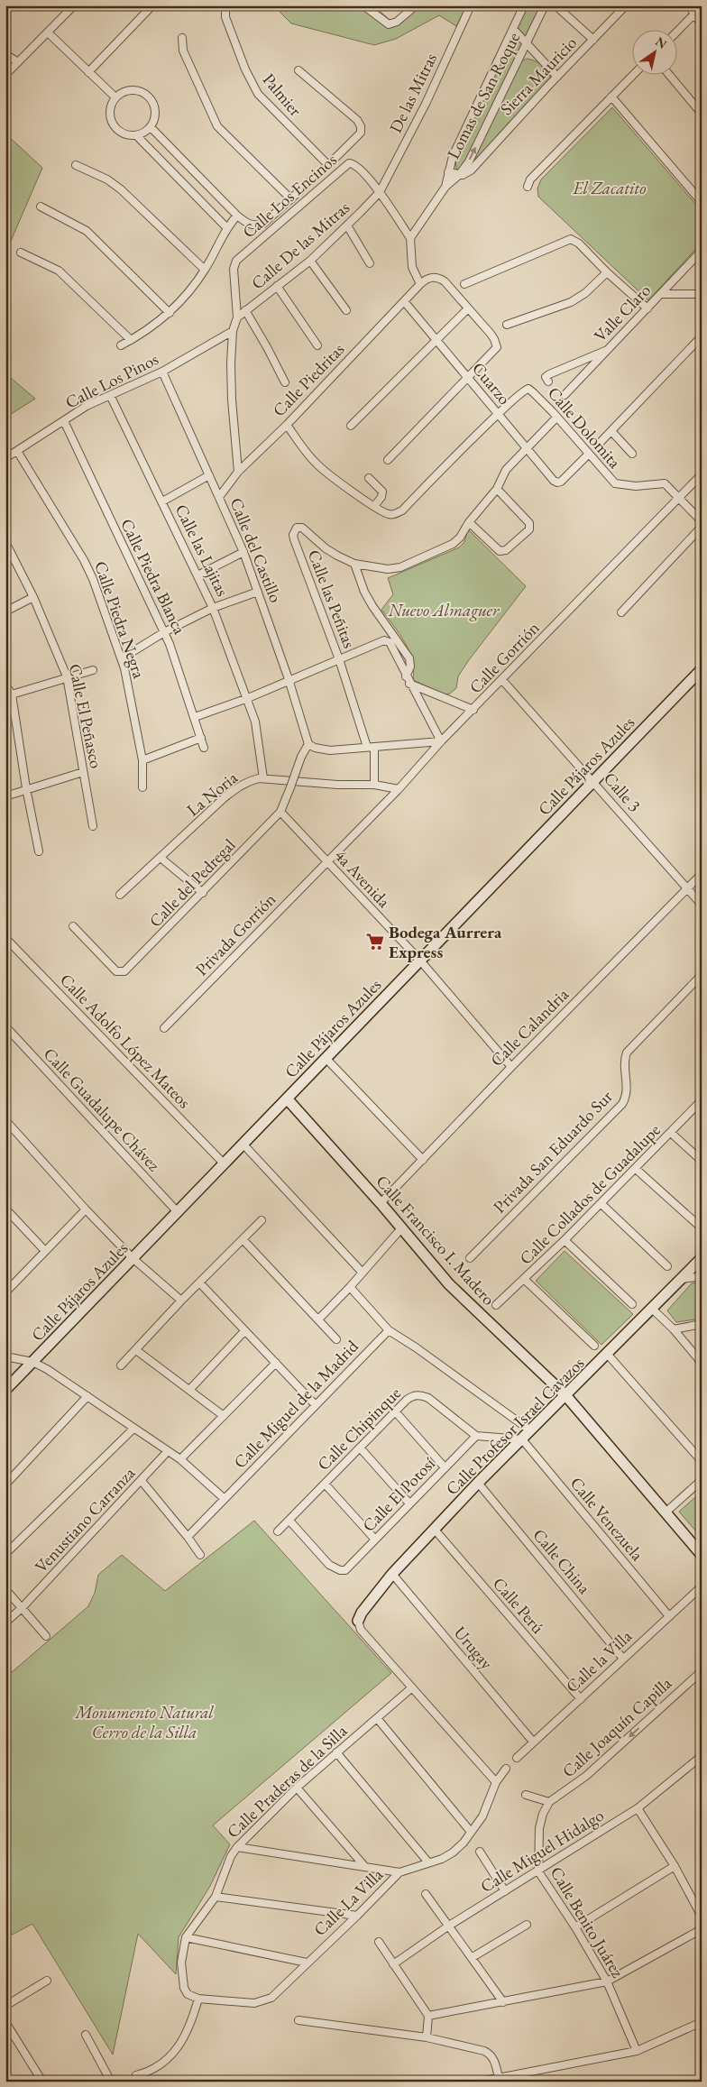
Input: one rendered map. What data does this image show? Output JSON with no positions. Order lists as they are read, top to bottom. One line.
{"streets":{"street":["Sierra Mauricio","De las Mitras","Palmier","Lomas de San Roque","Calle Los Encinos","Calle De las Mitras","Valle Claro","Calle Piedritas","Calle Los Pinos","Cuarzo","Calle Dolomita","Calle las Lajitas","Calle del Castillo","Calle Piedra Blanca","Calle las Peñitas","Calle Piedra Negra","Calle Gorrión","Calle El Peñasco","Calle Pájaros Azules","Calle 3","La Noria","4a Avenida","Calle del Pedregal","Privada Gorrión","Calle Calandria","Calle Adolfo López Mateos","Calle Guadalupe Chávez","Privada San Eduardo Sur","Calle Collados de Guadalupe","Calle Francisco I. Madero","Calle Miguel de la Madrid","Calle Profesor Israel Cavazos","Calle Chipinque","Calle El Potosí","Calle Venezuela","Venustiano Carranza","Calle China","Calle Perú","Urugay","Calle la Villa","Calle Joaquín Capilla","Calle Praderas de la Silla","Calle Miguel Hidalgo","Calle La Villa","Calle Benito Juárez"]},"crossings":[["Sierra Mauricio","Lomas de San Roque"],["De las Mitras","Calle Los Encinos"],["De las Mitras","Calle De las Mitras"],["Calle Los Encinos","Calle De las Mitras"],["Calle Piedritas","Cuarzo"],["Calle Piedritas","Calle del Castillo"],["Calle Los Pinos","Calle las Lajitas"],["Calle Los Pinos","Calle del Castillo"],["Calle Los Pinos","Calle Piedra Blanca"],["Calle Los Pinos","Calle Piedra Negra"],["Cuarzo","Calle Dolomita"],["Calle Dolomita","Calle Gorrión"],["Calle las Lajitas","La Noria"],["Calle las Peñitas","La Noria"],["Calle Gorrión","Calle 3"],["Calle Gorrión","4a Avenida"],["Calle Gorrión","Privada Gorrión"],["Calle Pájaros Azules","Calle 3"],["Calle Pájaros Azules","4a Avenida"],["Calle Pájaros Azules","Calle Adolfo López Mateos"],["Calle Pájaros Azules","Calle Guadalupe Chávez"],["Calle Pájaros Azules","Calle Francisco I. Madero"],["Calle 3","Calle Calandria"],["4a Avenida","Calle del Pedregal"],["4a Avenida","Privada Gorrión"],["4a Avenida","Calle Calandria"],["Calle Calandria","Calle Francisco I. Madero"],["Calle Francisco I. Madero","Calle Profesor Israel Cavazos"],["Calle Profesor Israel Cavazos","Calle Venezuela"],["Calle Profesor Israel Cavazos","Calle China"],["Calle Profesor Israel Cavazos","Calle Perú"],["Calle Profesor Israel Cavazos","Urugay"],["Calle Chipinque","Calle El Potosí"],["Calle Venezuela","Calle la Villa"],["Calle China","Calle la Villa"],["Calle Perú","Calle la Villa"],["Urugay","Calle la Villa"],["Calle Joaquín Capilla","Calle Benito Juárez"],["Calle Praderas de la Silla","Calle La Villa"],["Calle Miguel Hidalgo","Calle Benito Juárez"]],"one_way":["Calle Joaquín Capilla"],"parks":["El Zacatito","Nuevo Almaguer","Monumento Natural Cerro de la Silla"],"places":{"supermarket":["Bodega Aurrera Express"]},"north":"top right"}
